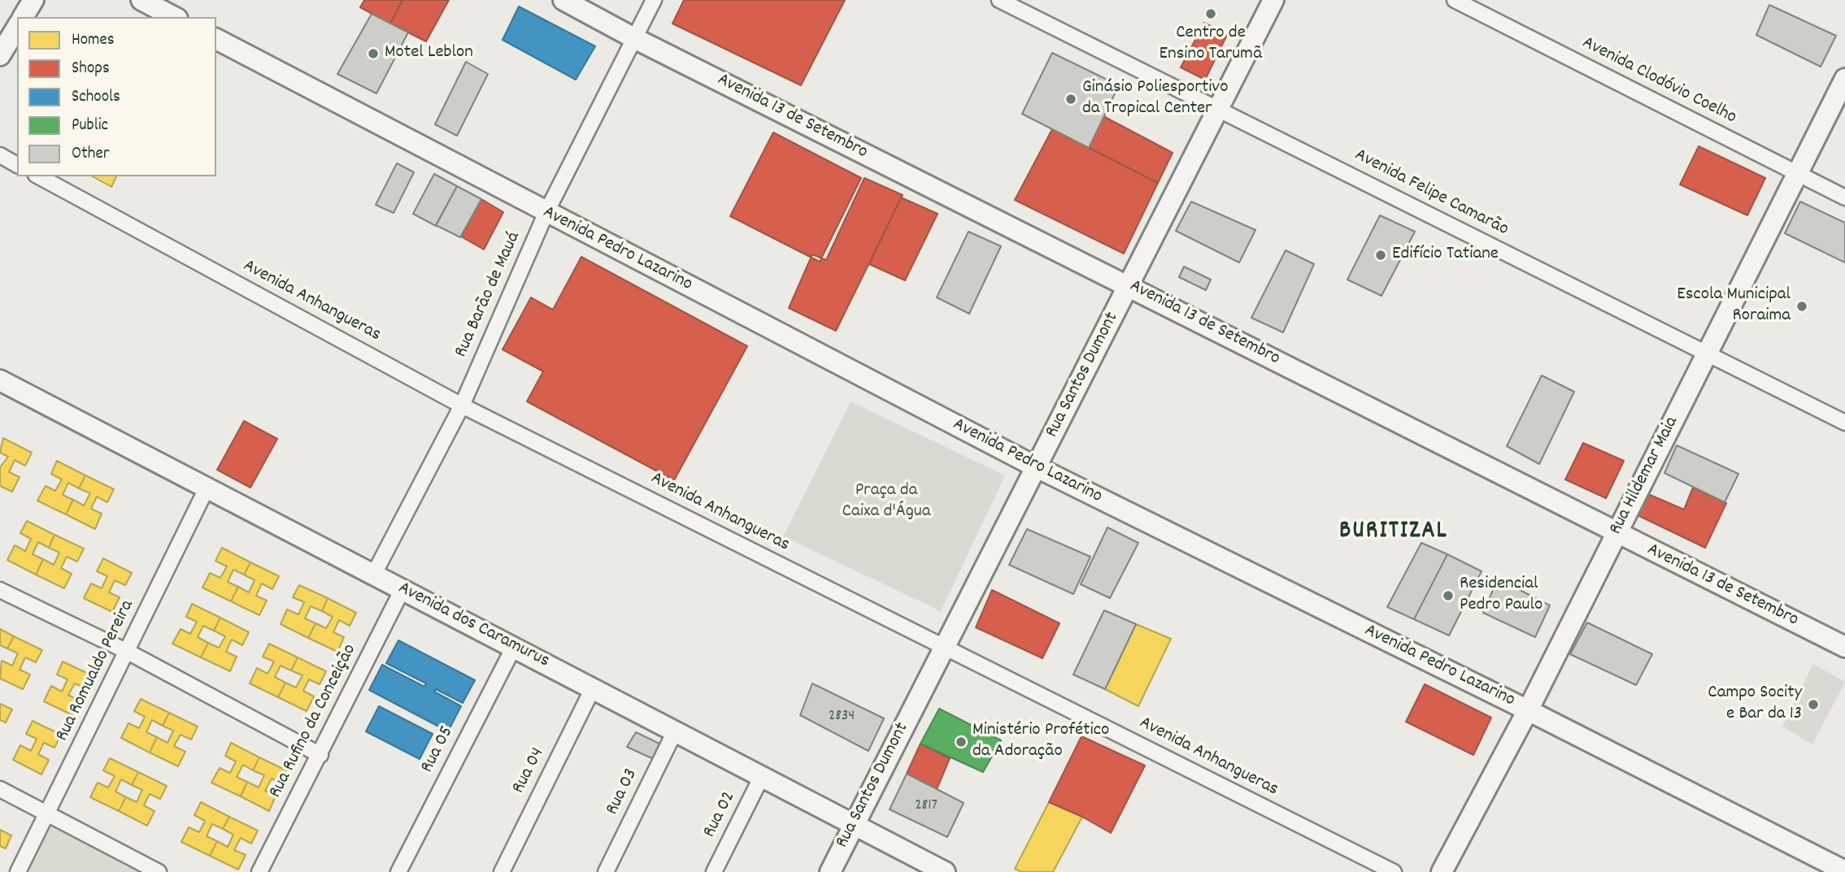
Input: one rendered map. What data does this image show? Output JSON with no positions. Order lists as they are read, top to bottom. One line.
{"streets":{"main road":["Avenida 13 de Setembro","Avenida Pedro Lazarino","Rua Santos Dumont","Rua Hildemar Maia","Avenida dos Caramurus"],"street":["Avenida Clodóvio Coelho","Avenida Felipe Camarão","Rua Barão de Mauá","Avenida Anhangueras","Rua Romualdo Pereira","Rua Rufino da Conceição","Rua 05","Rua 04","Rua 03","Rua 02"]},"crossings":[["Avenida Clodóvio Coelho","Rua Hildemar Maia"],["Avenida 13 de Setembro","Rua Barão de Mauá"],["Avenida 13 de Setembro","Rua Santos Dumont"],["Avenida 13 de Setembro","Rua Hildemar Maia"],["Avenida Felipe Camarão","Rua Santos Dumont"],["Avenida Felipe Camarão","Rua Hildemar Maia"],["Avenida Pedro Lazarino","Rua Barão de Mauá"],["Avenida Pedro Lazarino","Rua Santos Dumont"],["Avenida Pedro Lazarino","Rua Hildemar Maia"],["Rua Barão de Mauá","Avenida Anhangueras"],["Rua Barão de Mauá","Avenida dos Caramurus"],["Avenida Anhangueras","Rua Santos Dumont"],["Rua Santos Dumont","Avenida dos Caramurus"],["Avenida dos Caramurus","Rua Romualdo Pereira"],["Avenida dos Caramurus","Rua Rufino da Conceição"],["Avenida dos Caramurus","Rua 05"],["Avenida dos Caramurus","Rua 04"],["Avenida dos Caramurus","Rua 03"],["Avenida dos Caramurus","Rua 02"]],"districts":["BURITIZAL"],"parks":["Praça da Caixa d'Água"],"places":["Centro de Ensino Tarumã","Motel Leblon","Ginásio Poliesportivo da Tropical Center","Edifício Tatiane","Escola Municipal Roraima","Residencial Pedro Paulo","Campo Socity e Bar da 13","Ministério Profético da Adoração"],"house_numbers":["2834","2817"],"legend":["Homes","Shops","Schools","Public","Other"]}
